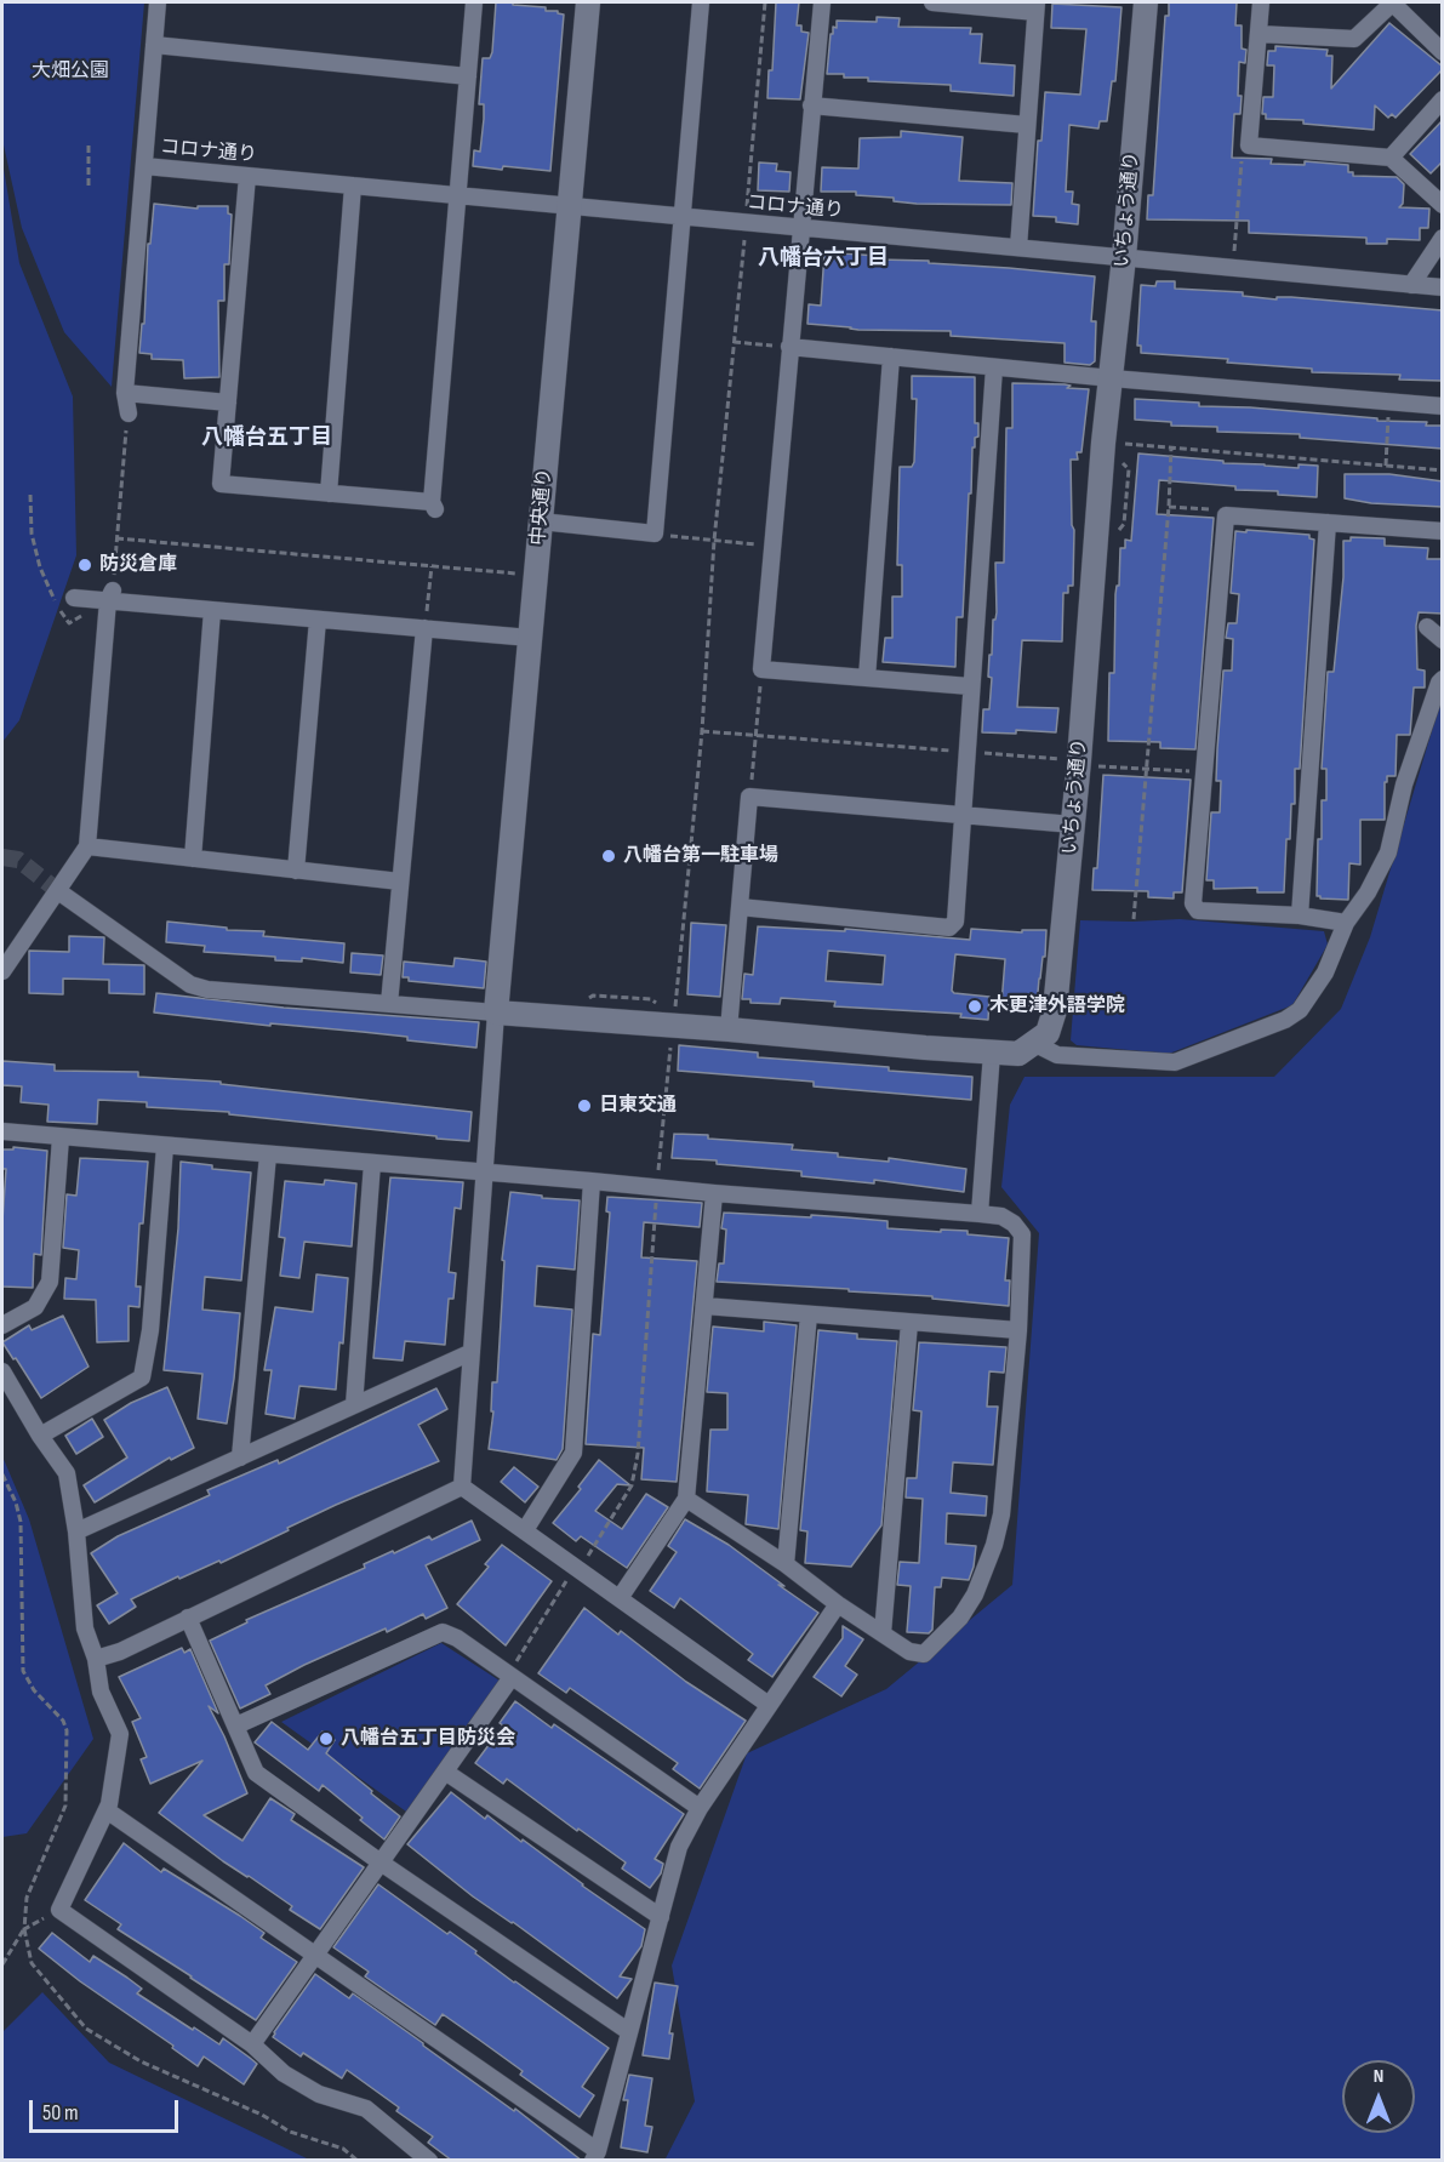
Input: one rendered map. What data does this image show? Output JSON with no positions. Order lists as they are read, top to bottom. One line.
{"streets":{"street":["コロナ通り","いちょう通り","中央通り"]},"crossings":[["コロナ通り","いちょう通り"],["コロナ通り","中央通り"]],"districts":["八幡台六丁目","八幡台五丁目"],"parks":["大畑公園"],"places":["防災倉庫","八幡台第一駐車場","木更津外語学院","日東交通","八幡台五丁目防災会"],"scale_bar":"50 m","north":"top"}
